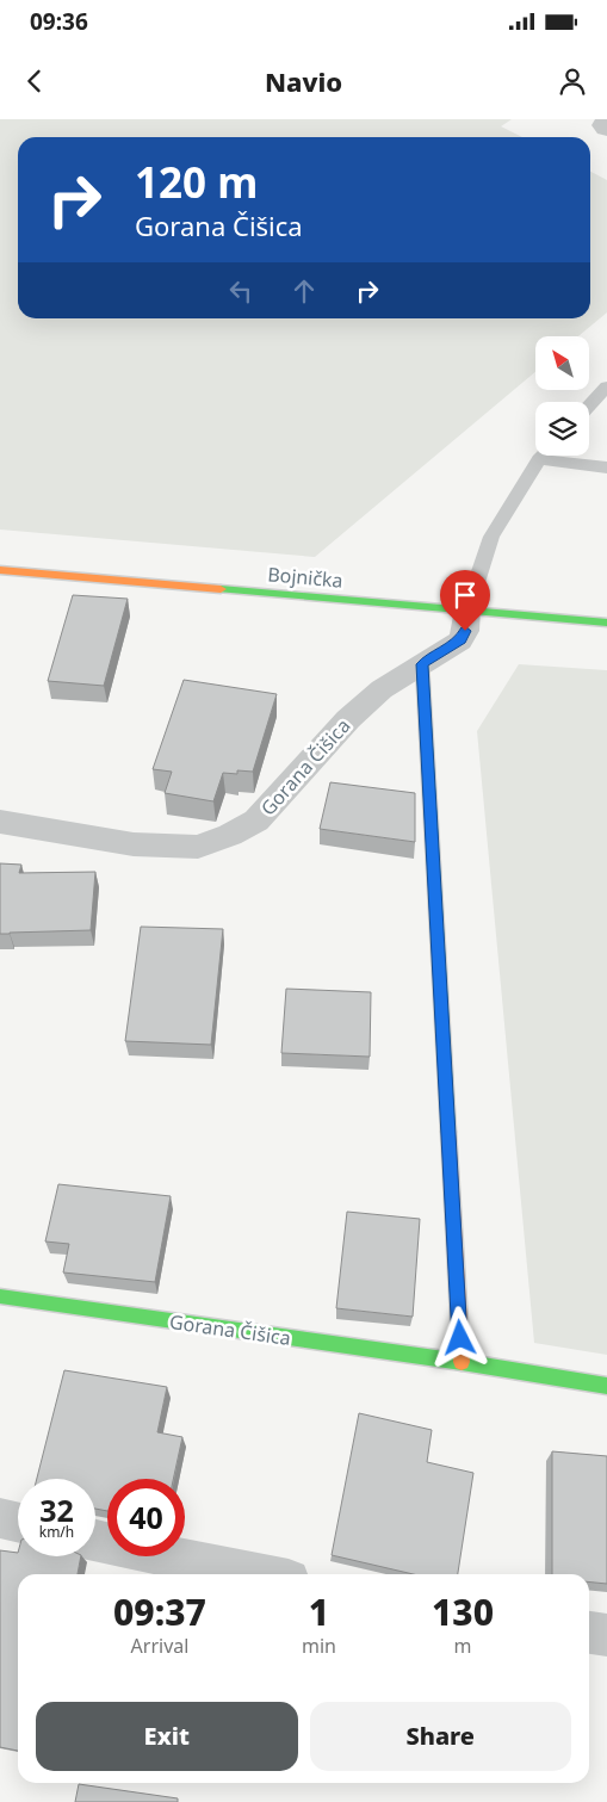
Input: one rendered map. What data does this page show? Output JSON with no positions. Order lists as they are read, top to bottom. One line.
{"streets":{"street":["Bojnička","Gorana Čišica"]},"crossings":[["Bojnička","Gorana Čišica"]],"north":"top left","page":{"status":"09:36","header":"Navio","turn":["120 m","Gorana Čišica"],"speed":"32 km/h","limit":"40","eta":["09:37","Arrival","1","min","130","m"],"buttons":["Exit","Share"]}}
